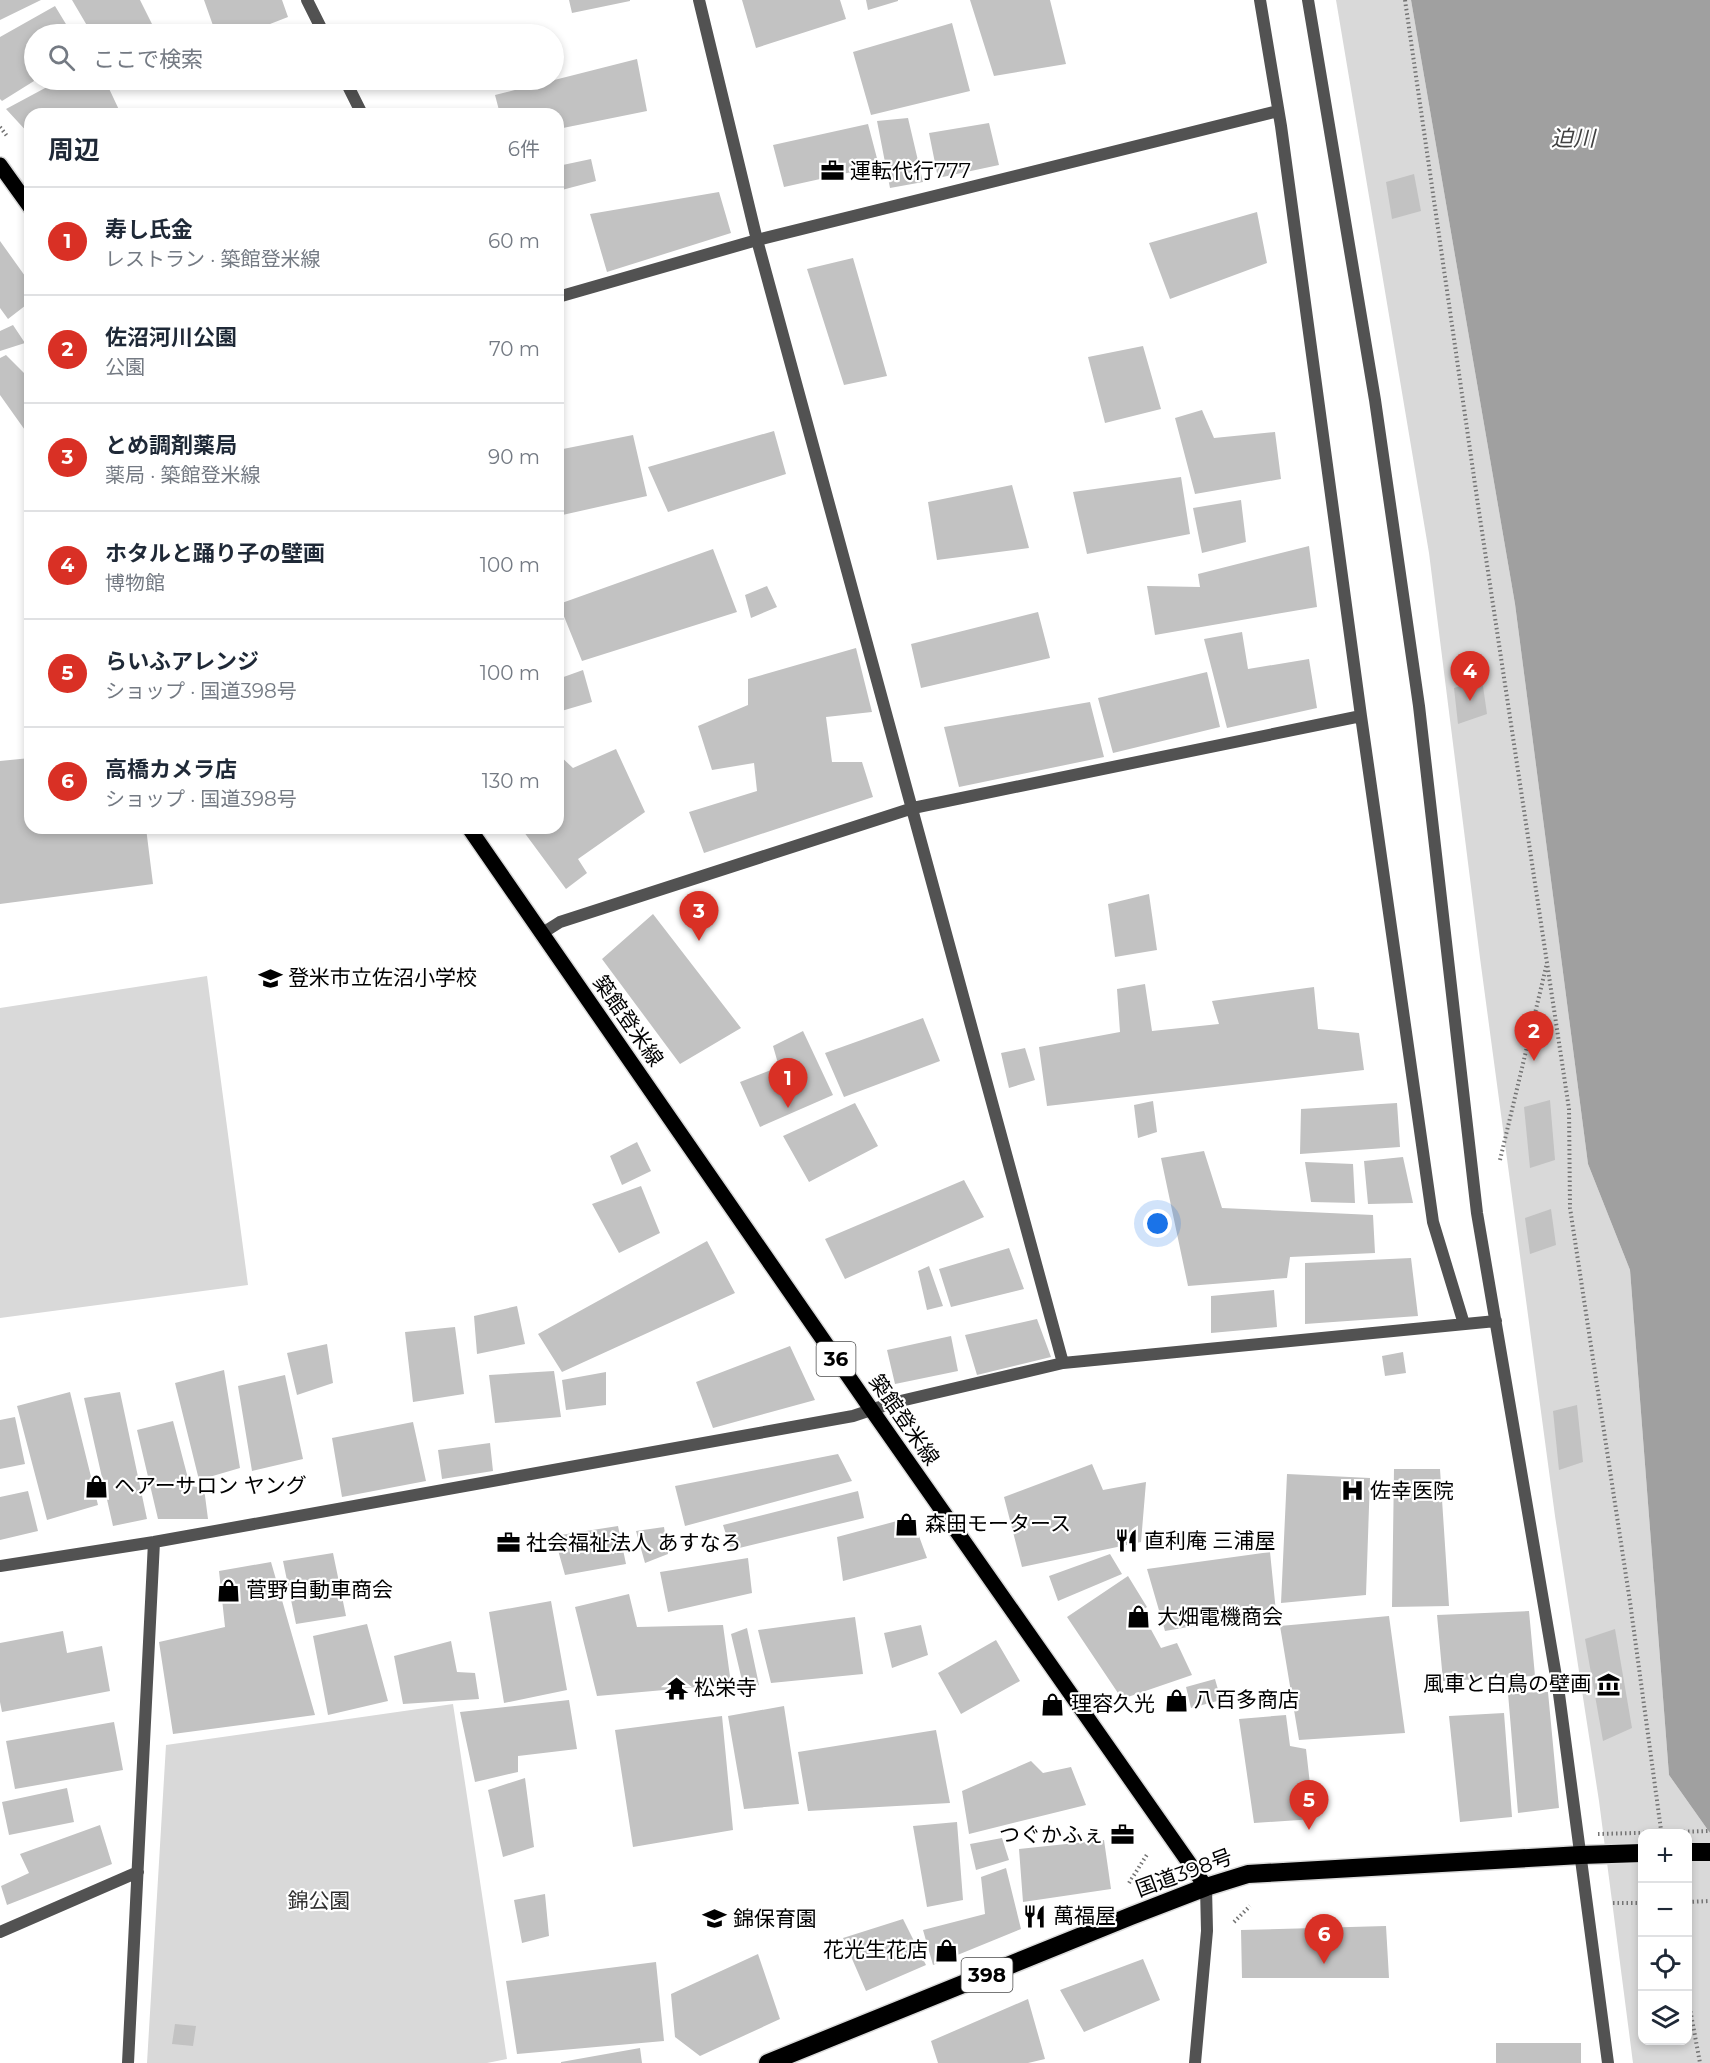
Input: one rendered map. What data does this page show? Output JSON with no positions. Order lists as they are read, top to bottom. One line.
{"streets":{"highway":["国道398号","398"],"main road":["築館登米線","36"]},"crossings":[["築館登米線","国道398号"]],"water":["迫川"],"parks":["錦公園"],"places":{"office":["運転代行777","社会福祉法人 あすなろ","つぐかふぇ"],"school or university":["登米市立佐沼小学校","錦保育園"],"shop":["ヘアーサロン ヤング","森田モータース","菅野自動車商会","大畑電機商会","八百多商店","理容久光","花光生花店"],"hospital":["佐幸医院"],"restaurant":["直利庵 三浦屋","萬福屋"],"museum":["風車と白鳥の壁画"],"temple":["松栄寺"]},"page":{"search":"ここで検索","heading":["周辺","6件"],"list":[{"mark":"1","name":"寿し氏金","note":"レストラン · 築館登米線","value":"60 m"},{"mark":"2","name":"佐沼河川公園","note":"公園","value":"70 m"},{"mark":"3","name":"とめ調剤薬局","note":"薬局 · 築館登米線","value":"90 m"},{"mark":"4","name":"ホタルと踊り子の壁画","note":"博物館","value":"100 m"},{"mark":"5","name":"らいふアレンジ","note":"ショップ · 国道398号","value":"100 m"},{"mark":"6","name":"高橋カメラ店","note":"ショップ · 国道398号","value":"130 m"}],"pins":["4","3","2","1","5","6"],"map_buttons":["+","−"]}}
